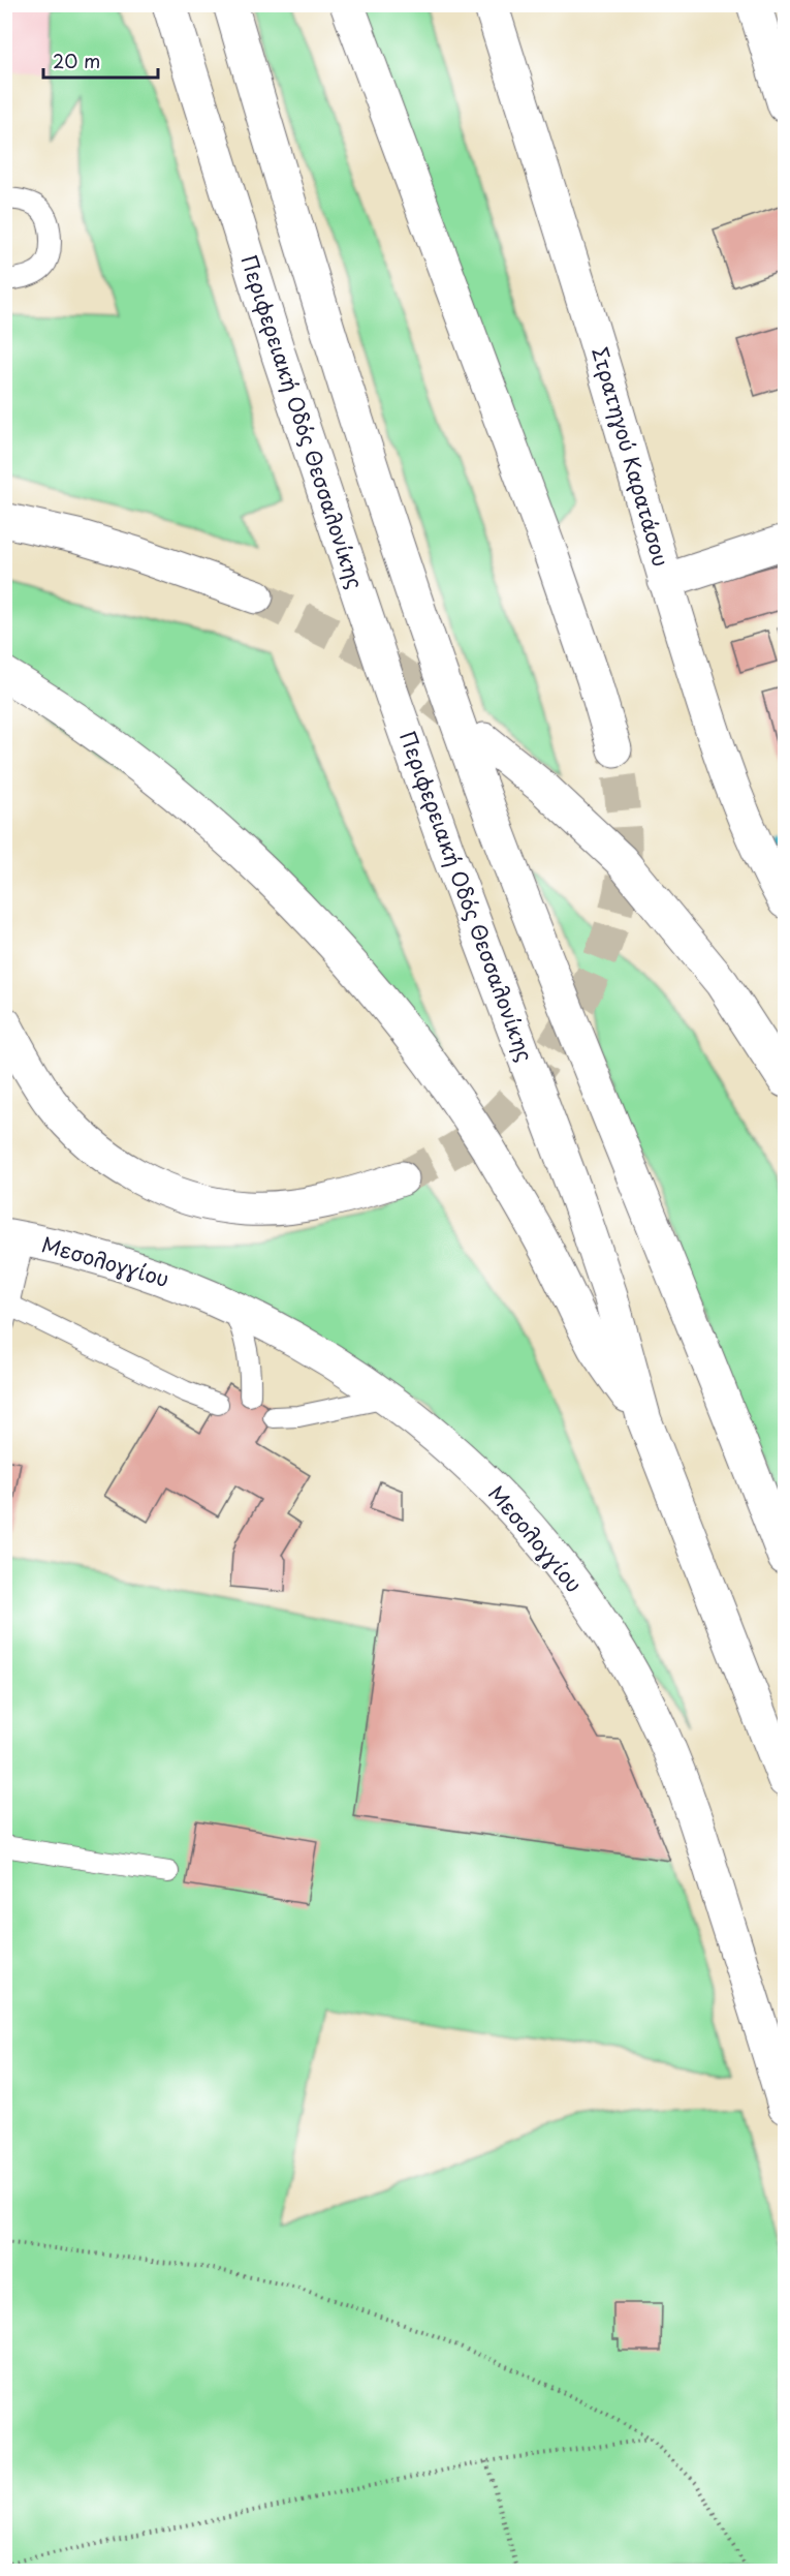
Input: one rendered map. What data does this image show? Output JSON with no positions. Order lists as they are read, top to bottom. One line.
{"streets":{"main road":["Περιφερειακή Οδός Θεσσαλονίκης","Στρατηγού Καρατάσου","Μεσολογγίου"]},"scale_bar":"20 m"}
